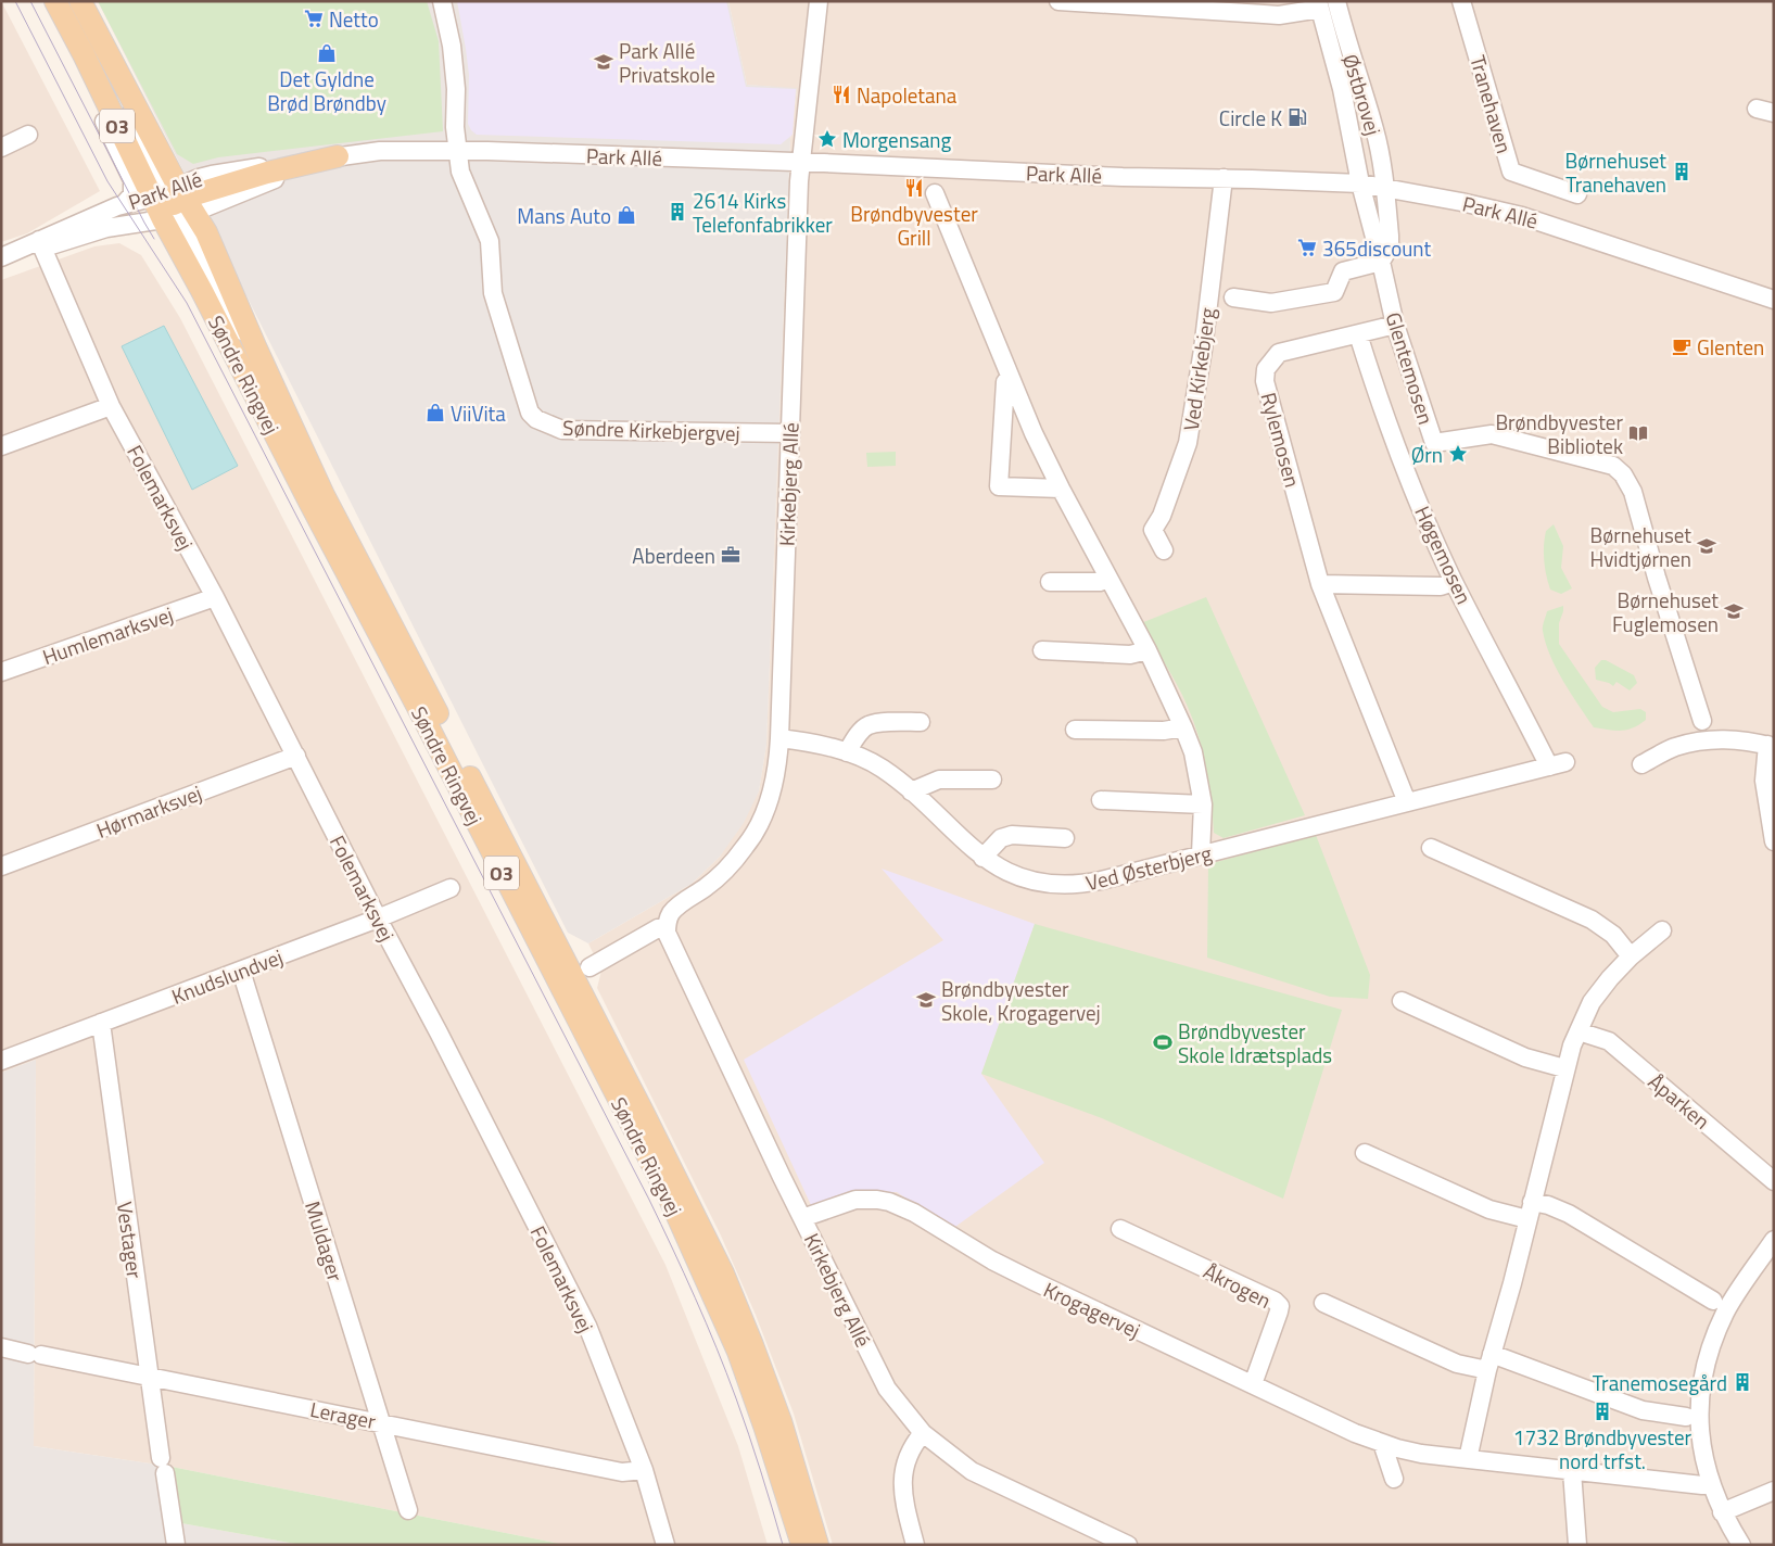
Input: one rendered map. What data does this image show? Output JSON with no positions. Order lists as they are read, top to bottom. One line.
{"streets":{"main road":["O3","Søndre Ringvej"],"street":["Østbrovej","Tranehaven","Park Allé","Glentemosen","Ved Kirkebjerg","Søndre Kirkebjergvej","Rylemosen","Kirkebjerg Allé","Folemarksvej","Høgemosen","Humlemarksvej","Hørmarksvej","Ved Østerbjerg","Knudslundvej","Åparken","Vestager","Muldager","Åkrogen","Krogagervej","Lerager"]},"crossings":[["Østbrovej","Park Allé"],["Østbrovej","Glentemosen"],["Park Allé","Glentemosen"],["Park Allé","Ved Kirkebjerg"],["Park Allé","Søndre Ringvej"],["Park Allé","Søndre Kirkebjergvej"],["Park Allé","Kirkebjerg Allé"],["Park Allé","Folemarksvej"],["Glentemosen","Rylemosen"],["Søndre Kirkebjergvej","Kirkebjerg Allé"],["Rylemosen","Høgemosen"],["Rylemosen","Ved Østerbjerg"],["Kirkebjerg Allé","Ved Østerbjerg"],["Kirkebjerg Allé","Krogagervej"],["Folemarksvej","Humlemarksvej"],["Folemarksvej","Hørmarksvej"],["Folemarksvej","Knudslundvej"],["Folemarksvej","Lerager"],["Høgemosen","Ved Østerbjerg"],["Knudslundvej","Vestager"],["Knudslundvej","Muldager"],["Vestager","Lerager"],["Muldager","Lerager"],["Åkrogen","Krogagervej"]],"places":{"supermarket":["Netto","365discount"],"shop":["Det Gyldne Brød Brøndby","Mans Auto","ViiVita"],"school or university":["Park Allé Privatskole","Børnehuset Hvidtjørnen","Børnehuset Fuglemosen","Brøndbyvester Skole, Krogagervej"],"restaurant":["Napoletana","Brøndbyvester Grill"],"fuel station":["Circle K"],"place":["Morgensang","Ørn"],"building":["Børnehuset Tranehaven","2614 Kirks Telefonfabrikker","Tranemosegård","1732 Brøndbyvester nord trfst."],"cafe":["Glenten"],"library":["Brøndbyvester Bibliotek"],"office":["Aberdeen"],"sports":["Brøndbyvester Skole Idrætsplads"]}}
